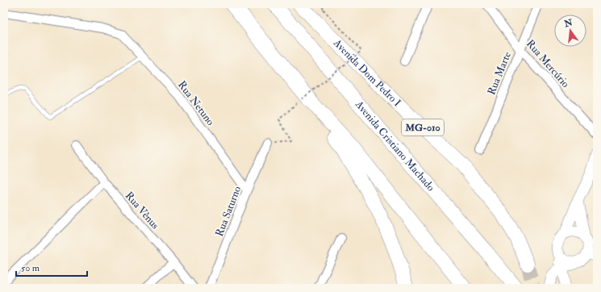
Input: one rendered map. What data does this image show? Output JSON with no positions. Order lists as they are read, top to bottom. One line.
{"streets":{"highway":["Avenida Dom Pedro I","MG-010","Avenida Cristiano Machado"],"street":["Rua Mercúrio","Rua Marte","Rua Netuno","Rua Vênus","Rua Saturno"]},"crossings":[["Rua Mercúrio","Rua Marte"],["Rua Netuno","Rua Saturno"]],"scale_bar":"50 m","north":"top"}
